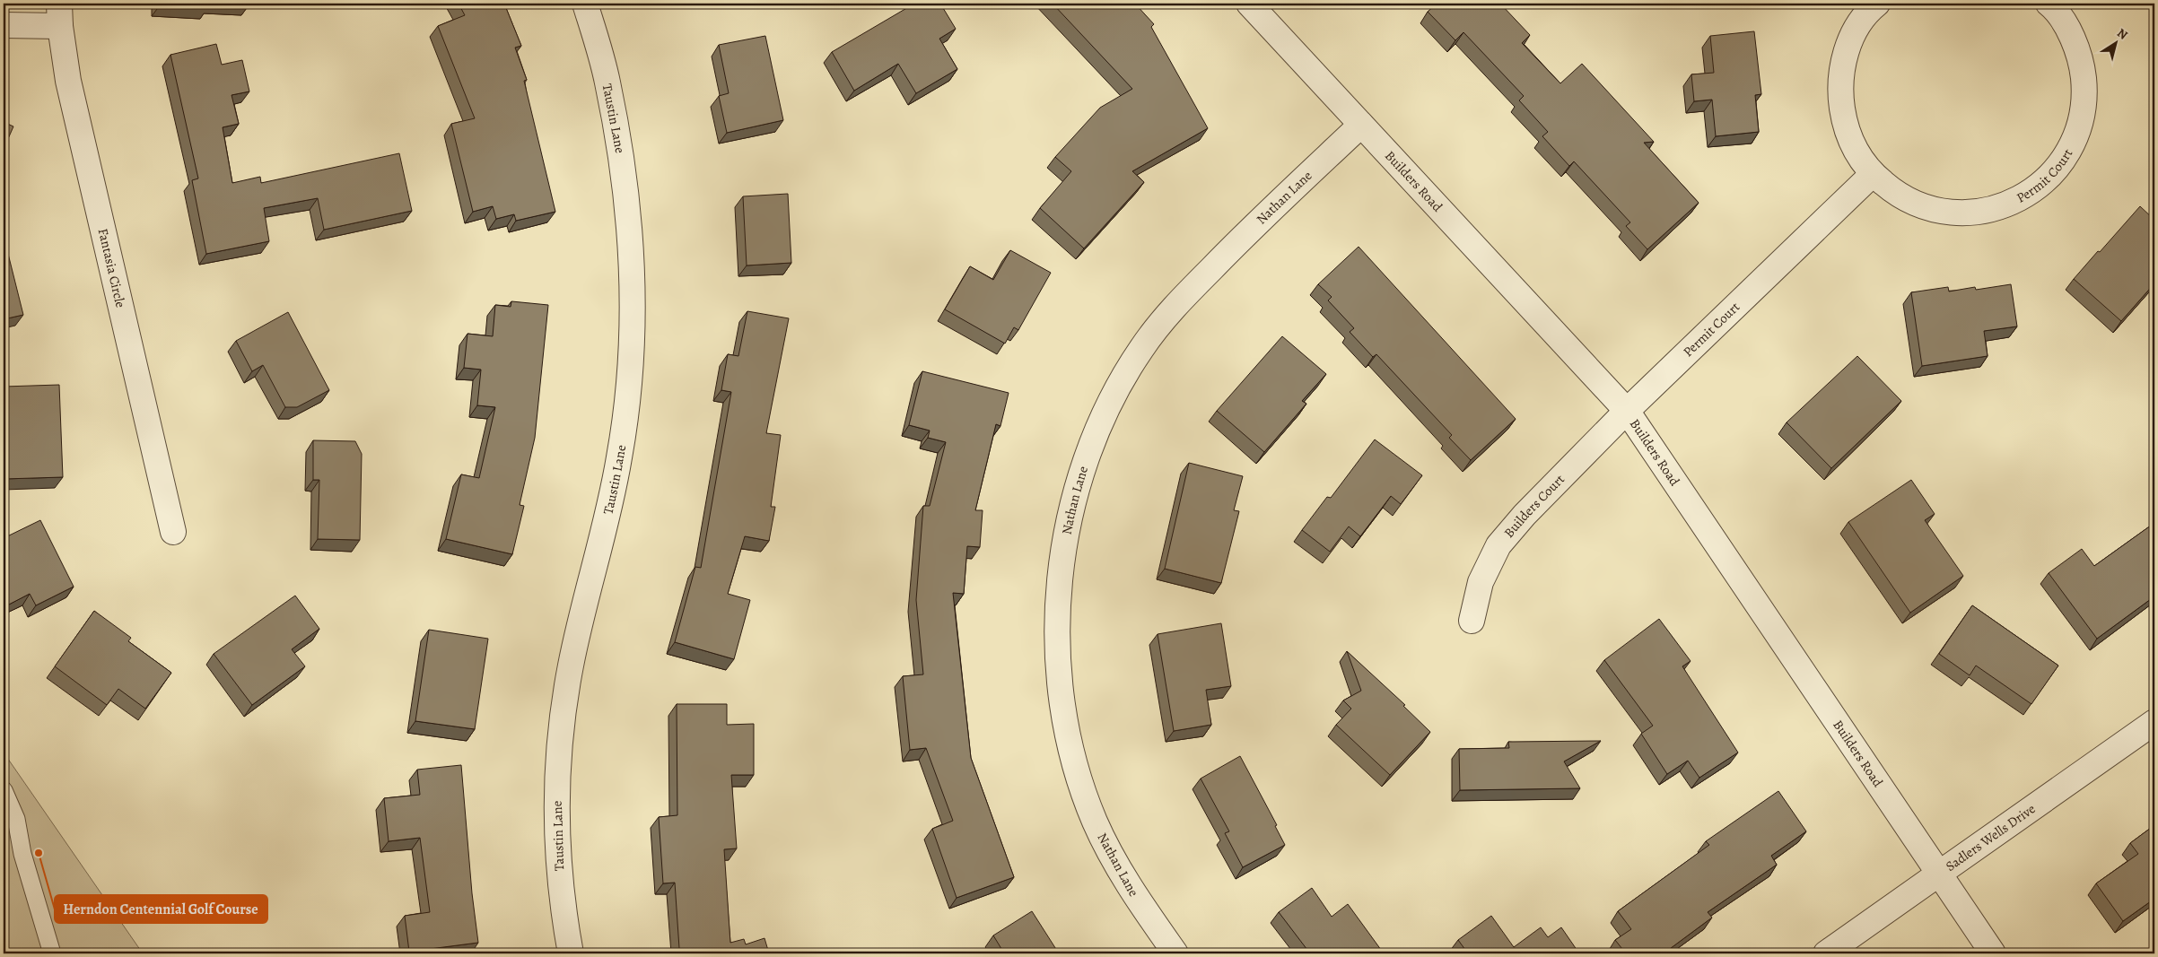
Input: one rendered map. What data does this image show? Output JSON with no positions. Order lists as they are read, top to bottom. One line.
{"streets":{"street":["Taustin Lane","Permit Court","Builders Road","Nathan Lane","Fantasia Circle","Builders Court","Sadlers Wells Drive"]},"crossings":[["Permit Court","Builders Road"],["Permit Court","Builders Court"],["Builders Road","Nathan Lane"],["Builders Road","Builders Court"],["Builders Road","Sadlers Wells Drive"]],"places":["Herndon Centennial Golf Course"],"north":"top right"}
